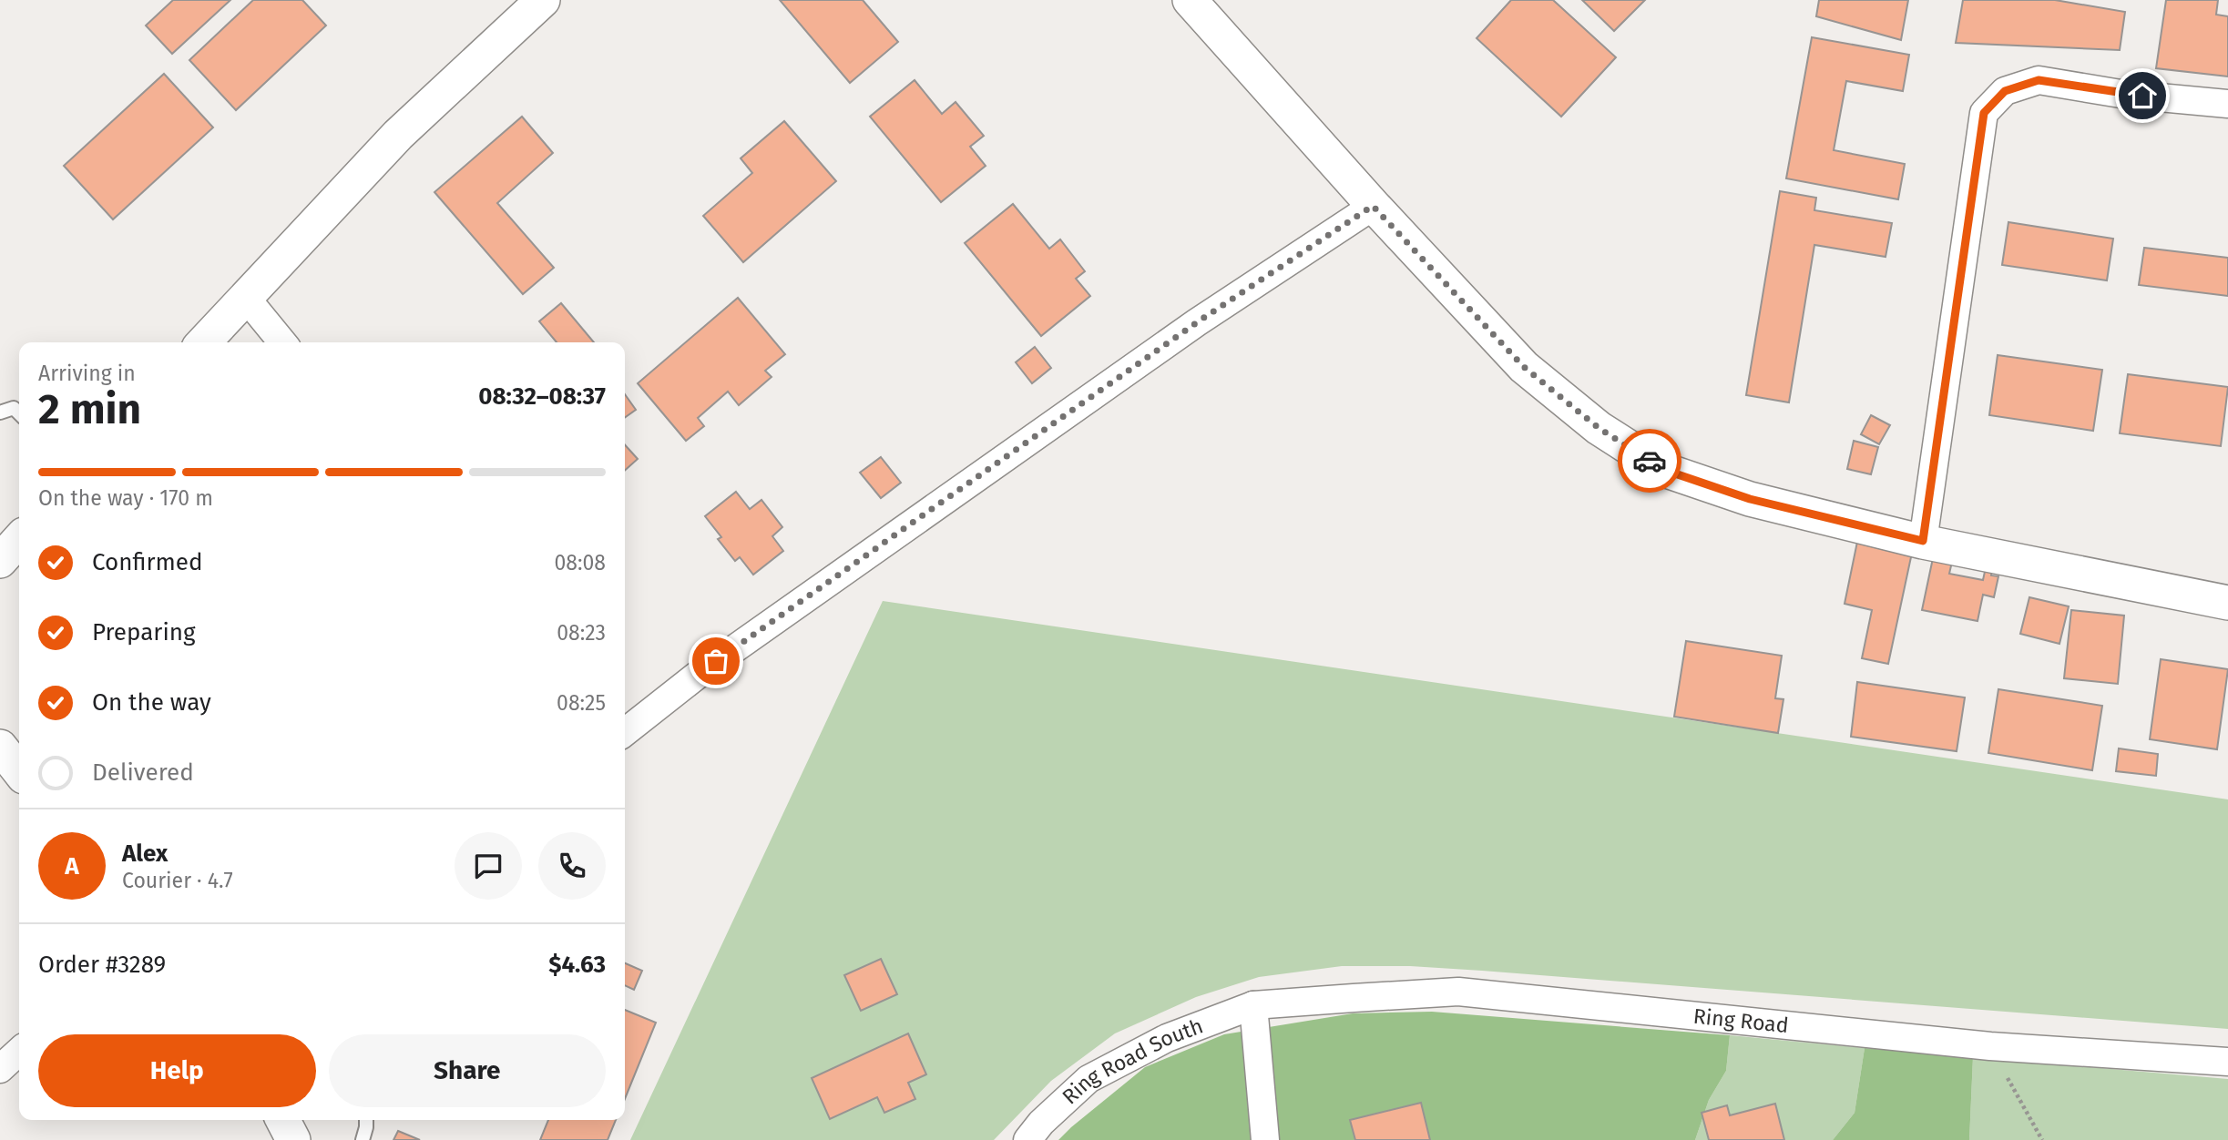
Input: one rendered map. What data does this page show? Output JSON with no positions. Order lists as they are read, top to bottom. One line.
{"streets":{"street":["Ring Road","Ring Road South"]},"crossings":[["Ring Road","Ring Road South"]],"page":{"heading":["2 min","Arriving in","08:32–08:37"],"panel":["Alex","Courier · 4.7","Order #3289","$4.63"],"bar":"On the way · 170 m","list":[["Confirmed","08:08"],["Preparing","08:23"],["On the way","08:25"],"Delivered"],"round":"A","buttons":["Help","Share"]}}
